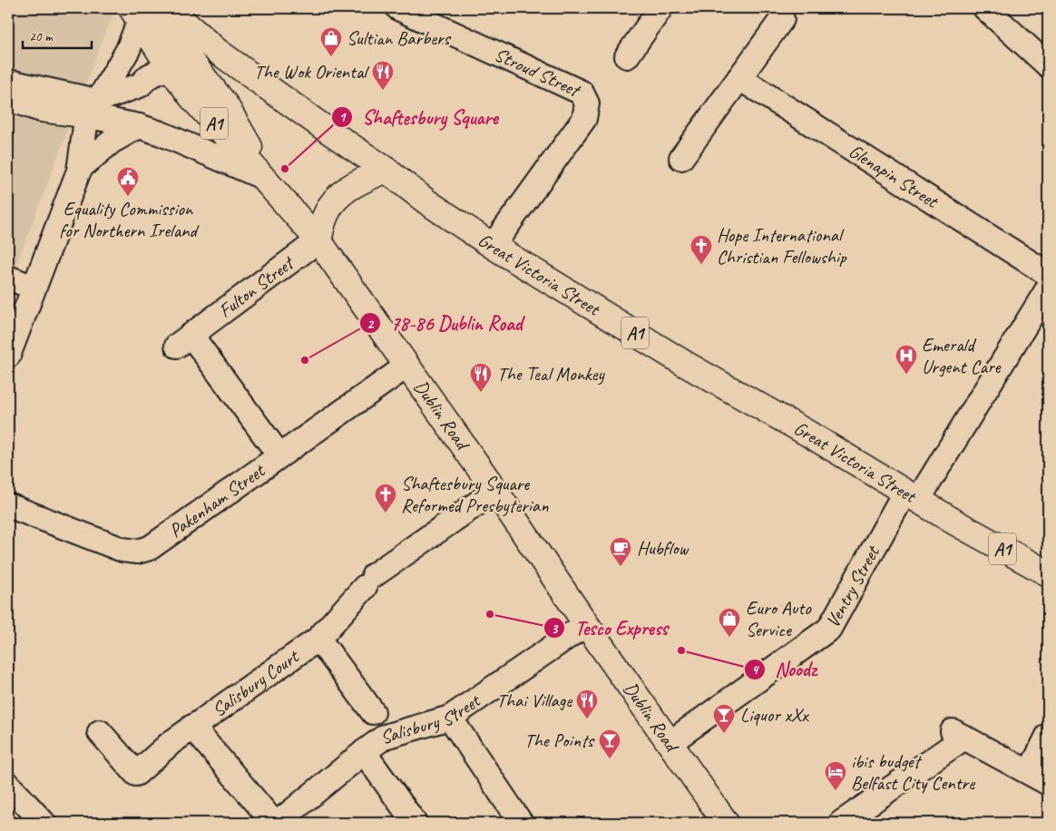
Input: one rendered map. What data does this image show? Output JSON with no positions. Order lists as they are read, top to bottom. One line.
{"streets":{"main road":["A1","Great Victoria Street","Dublin Road"],"street":["Stroud Street","Glenapin Street","Fulton Street","Pakenham Street","Ventry Street","Salisbury Court","Salisbury Street"]},"crossings":[["Stroud Street","Great Victoria Street"],["Great Victoria Street","Ventry Street"],["Fulton Street","Dublin Road"],["Fulton Street","Pakenham Street"],["Dublin Road","Pakenham Street"],["Dublin Road","Ventry Street"],["Dublin Road","Salisbury Court"],["Dublin Road","Salisbury Street"]],"places":{"shop":["Sultian Barbers","Euro Auto Service"],"restaurant":["The Wok Oriental","The Teal Monkey","Thai Village"],"other":["Shaftesbury Square","78-86 Dublin Road","Tesco Express","Noodz"],"public building":["Equality Commission for Northern Ireland"],"church":["Hope International Christian Fellowship","Shaftesbury Square Reformed Presbyterian"],"hospital":["Emerald Urgent Care"],"cafe":["Hubflow"],"bar":["Liquor xXx","The Points"],"hotel":["ibis budget Belfast City Centre"]},"scale_bar":"20 m"}
